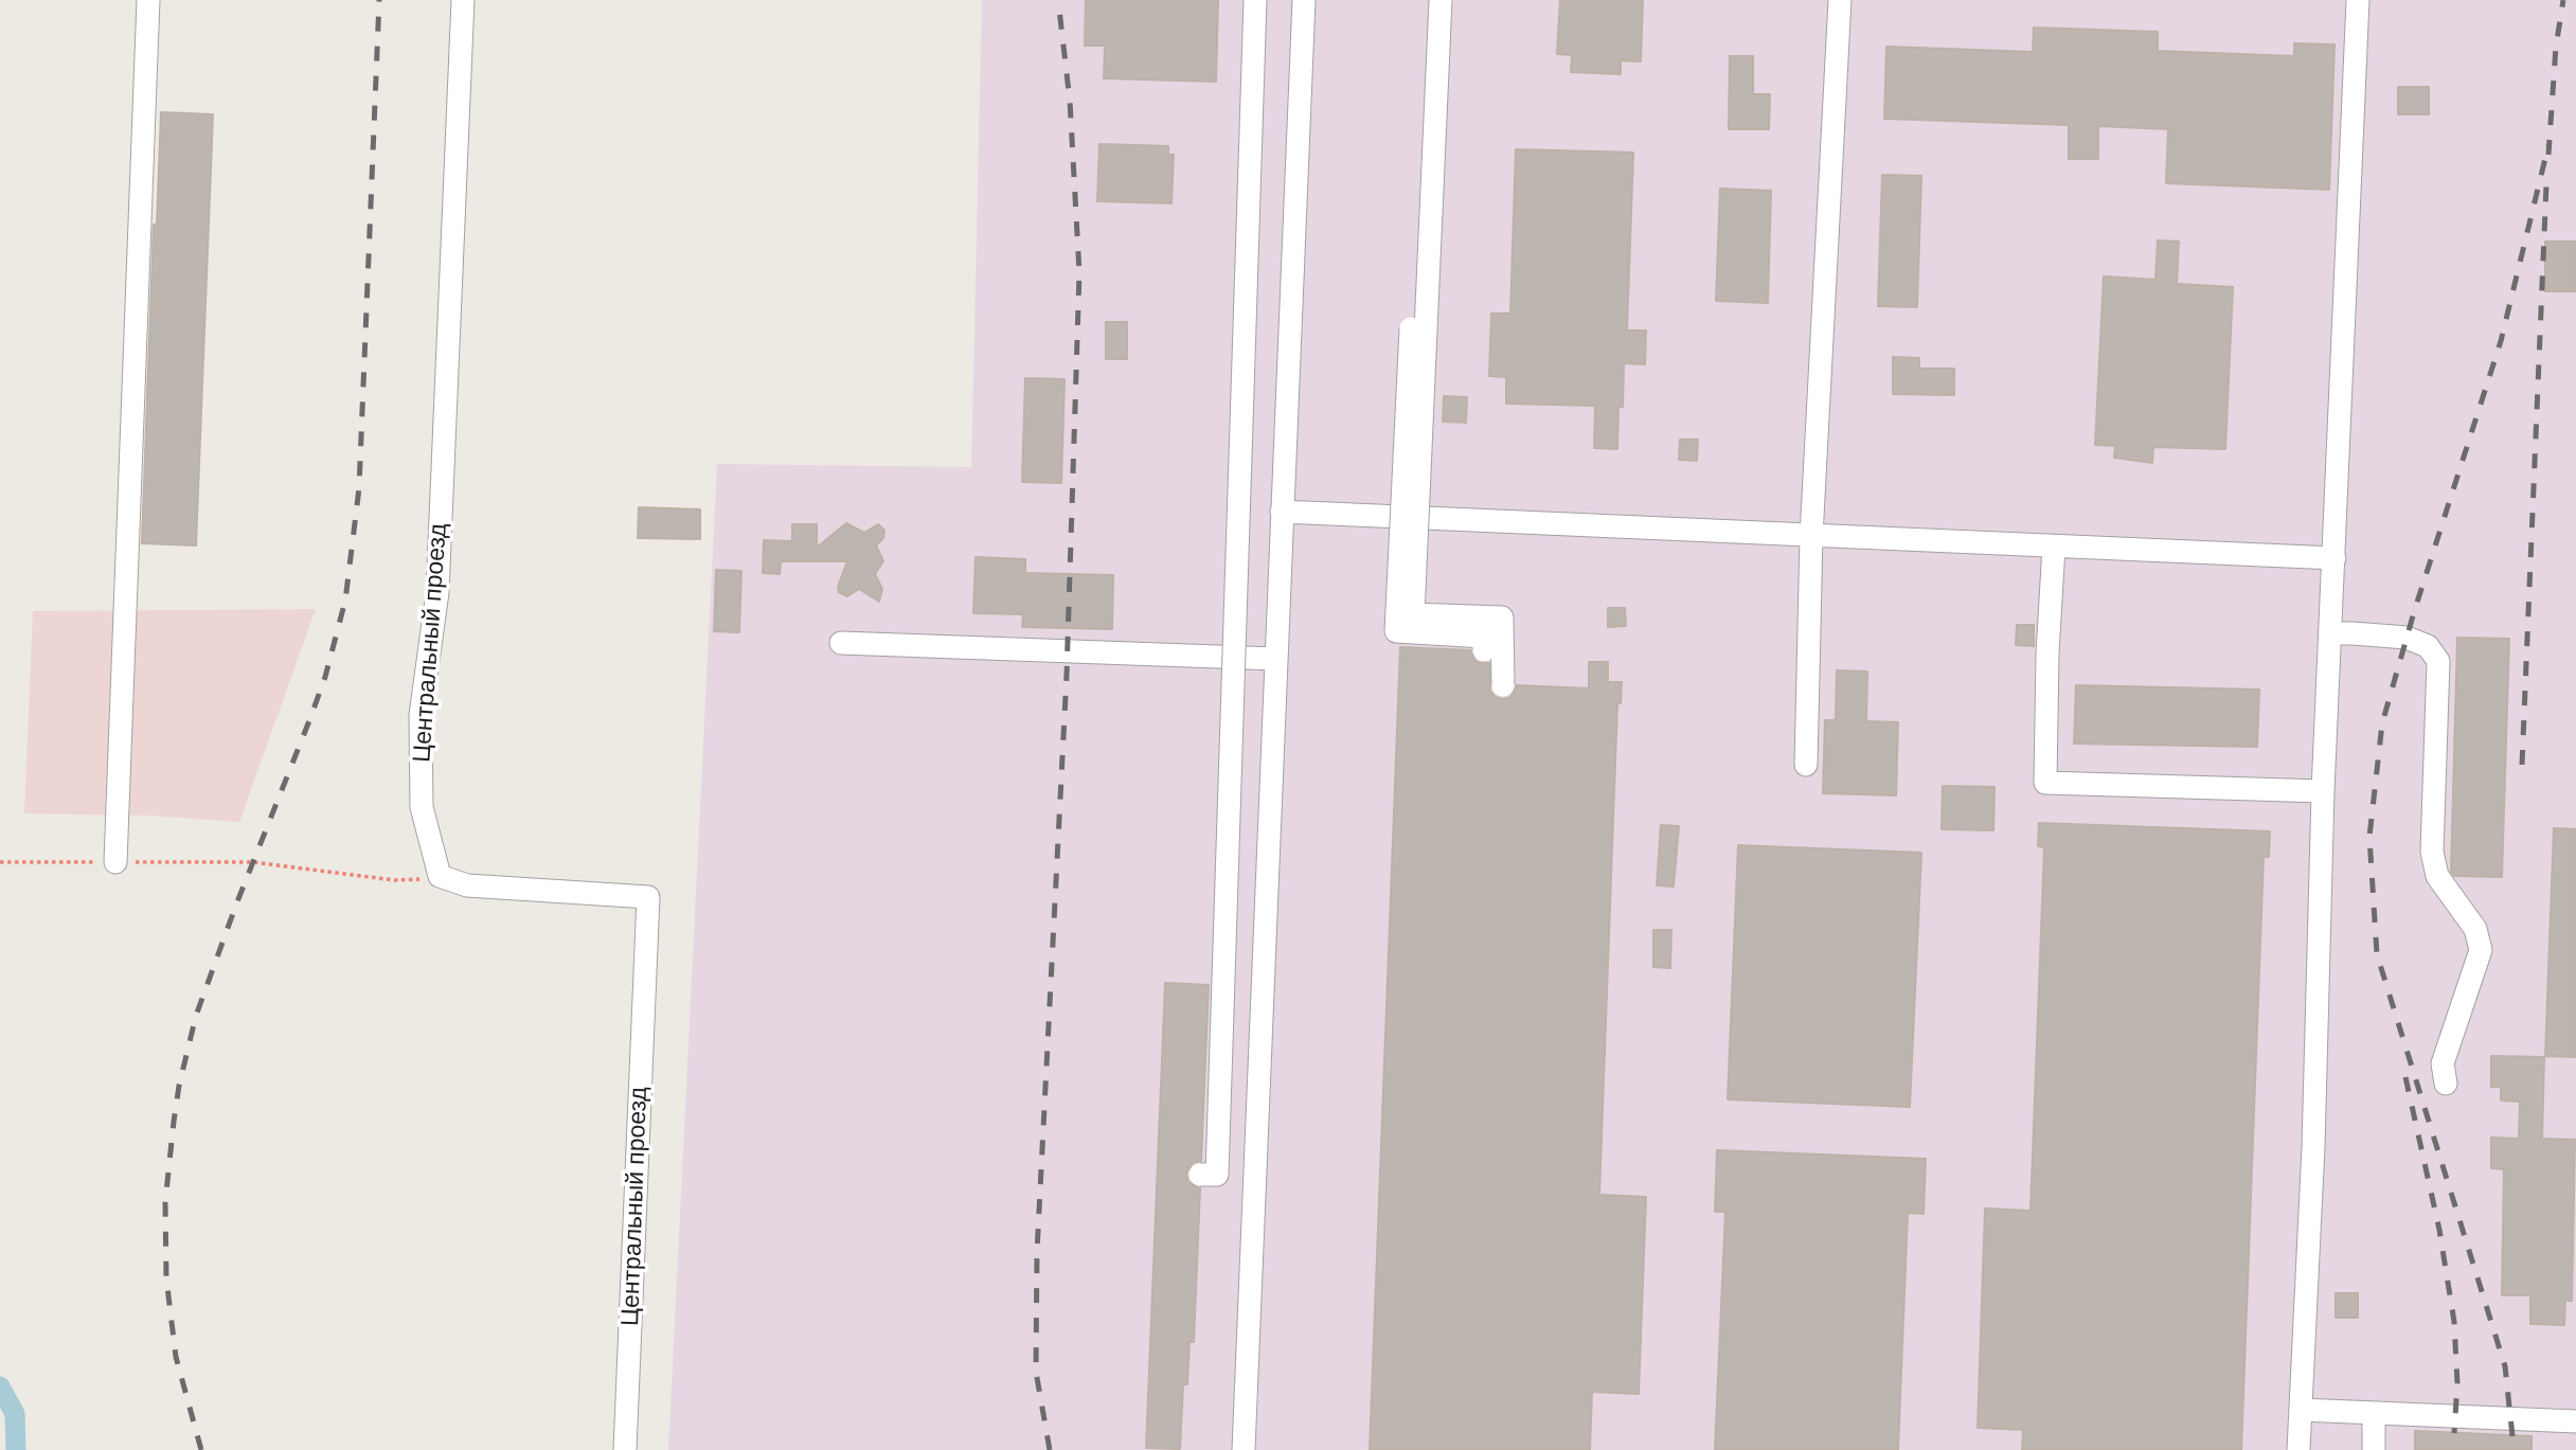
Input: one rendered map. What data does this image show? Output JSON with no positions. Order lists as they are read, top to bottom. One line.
{"streets":{"street":["Центральный проезд"]}}
